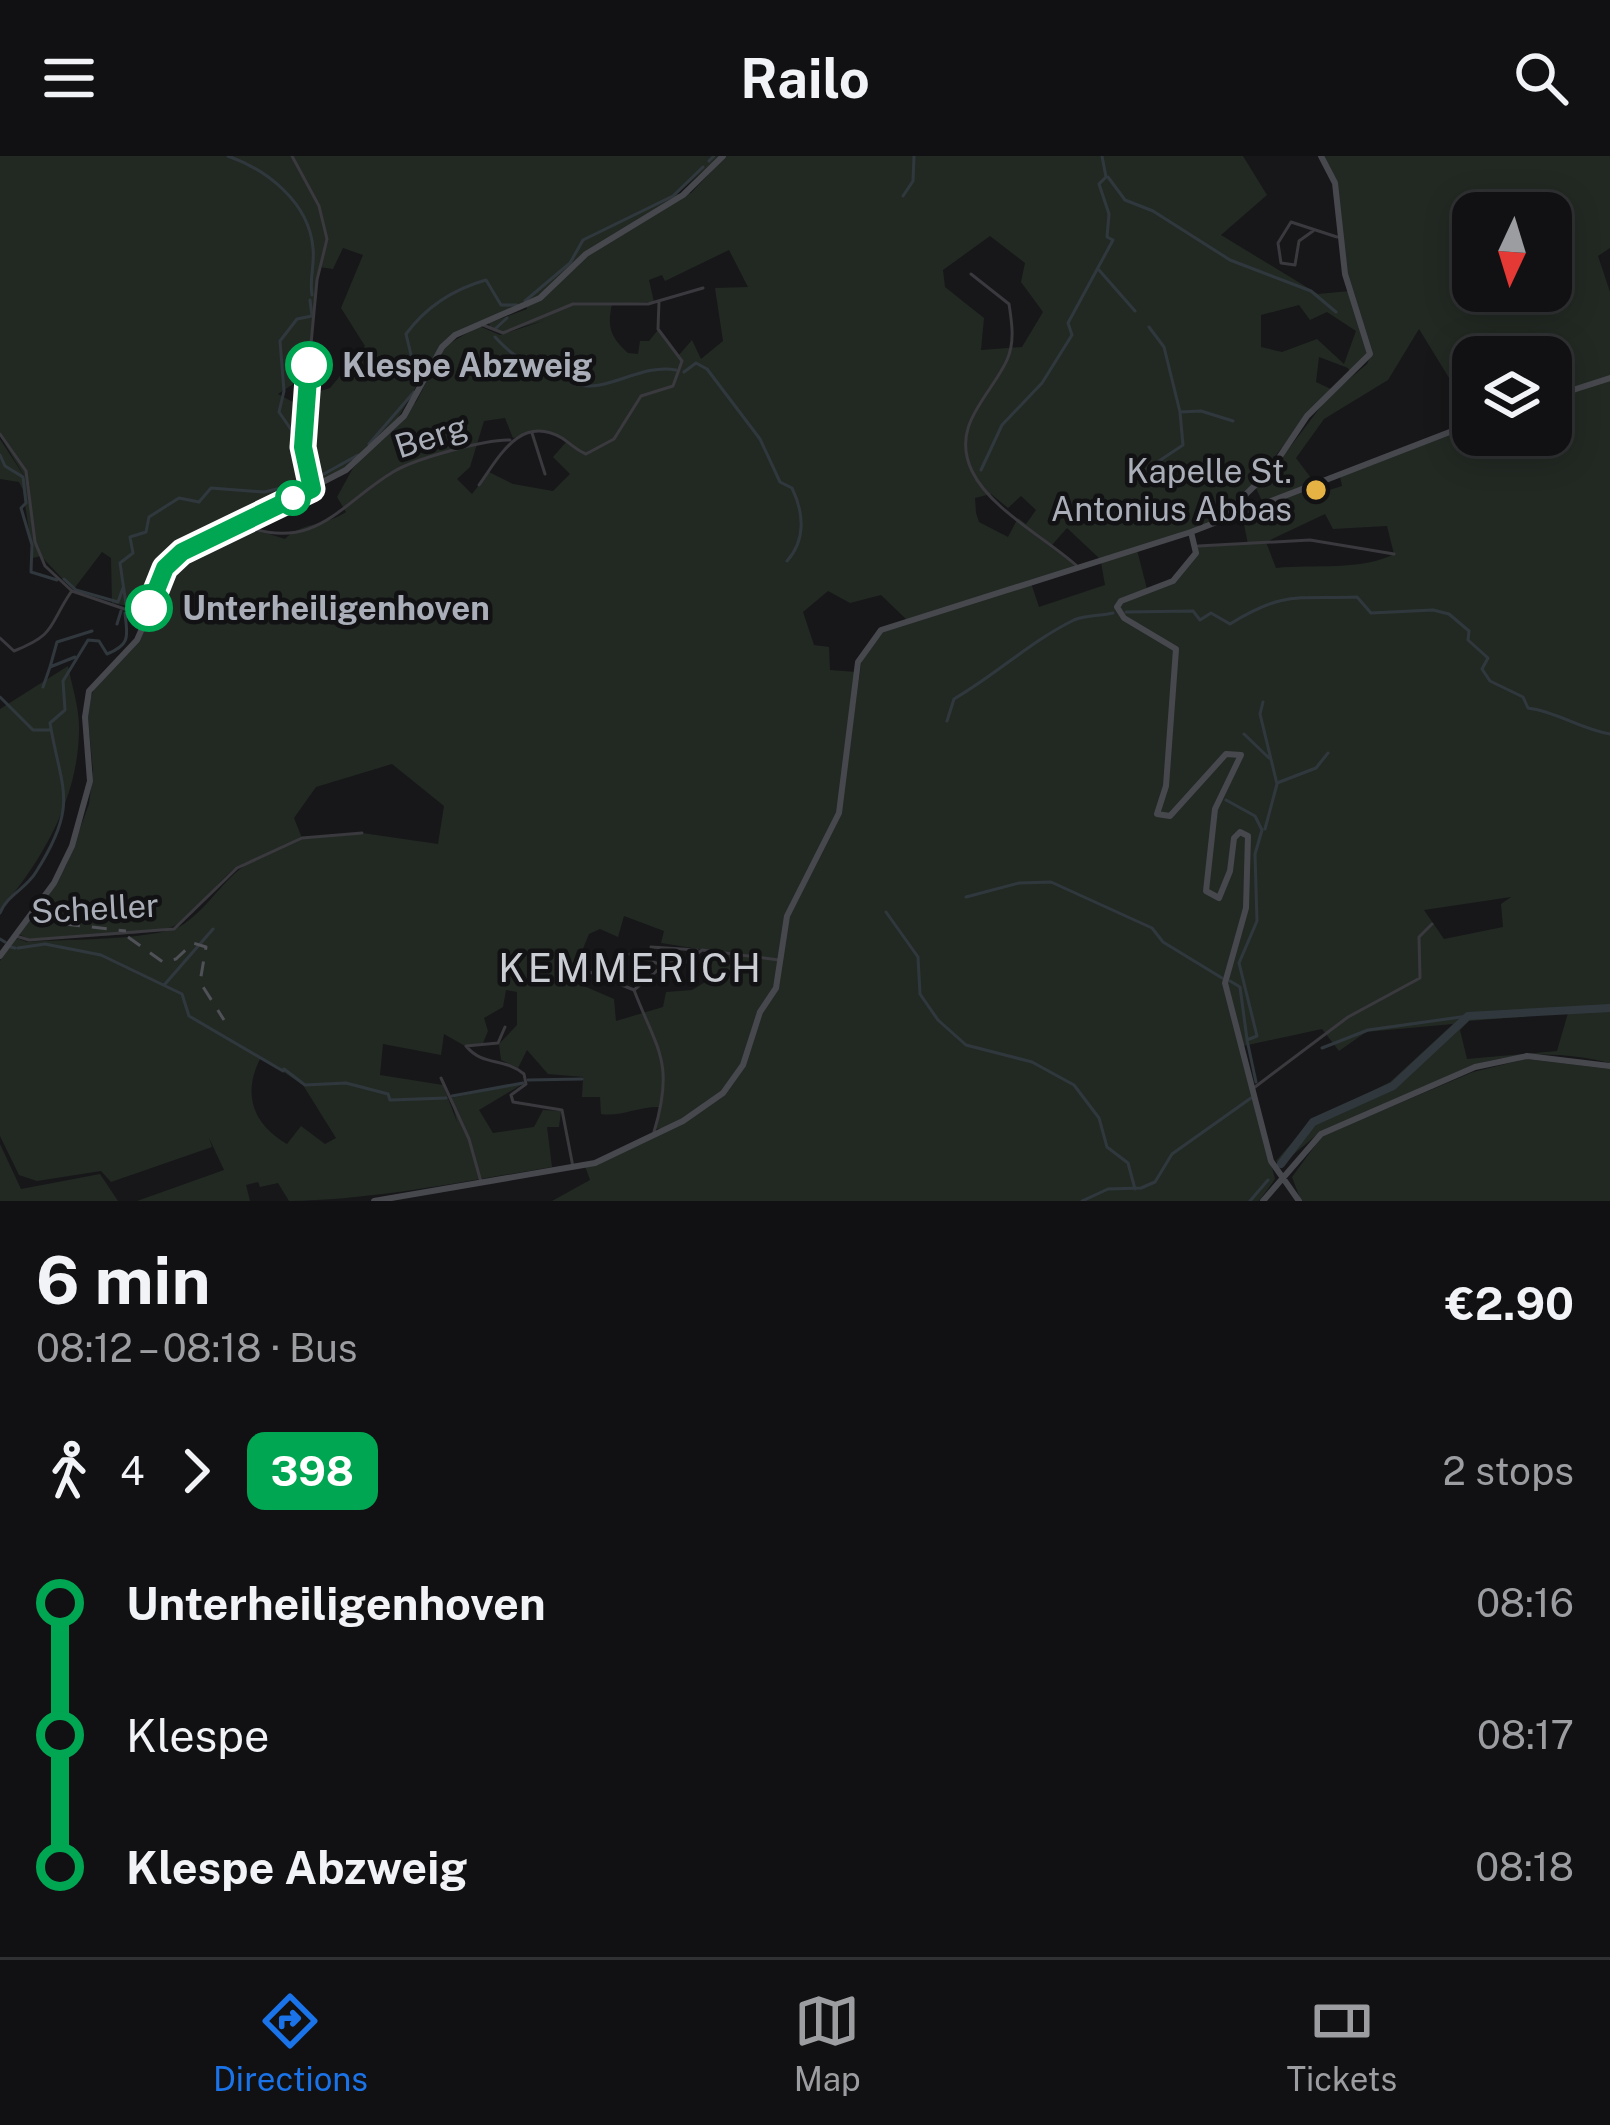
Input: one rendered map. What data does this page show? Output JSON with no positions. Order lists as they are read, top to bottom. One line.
{"streets":{"street":["Berg","Scheller"]},"districts":["KEMMERICH"],"places":["Klespe Abzweig","Kapelle St. Antonius Abbas","Unterheiligenhoven"],"lines":["bus line 398"],"north":"bottom","page":{"header":"Railo","heading":["6 min","08:12 – 08:18 · Bus","€2.90"],"legs":["4","398","2 stops"],"list":[{"name":"Unterheiligenhoven","value":"08:16"},{"name":"Klespe","value":"08:17"},{"name":"Klespe Abzweig","value":"08:18"}],"tabs":["Directions","Map","Tickets"]}}
